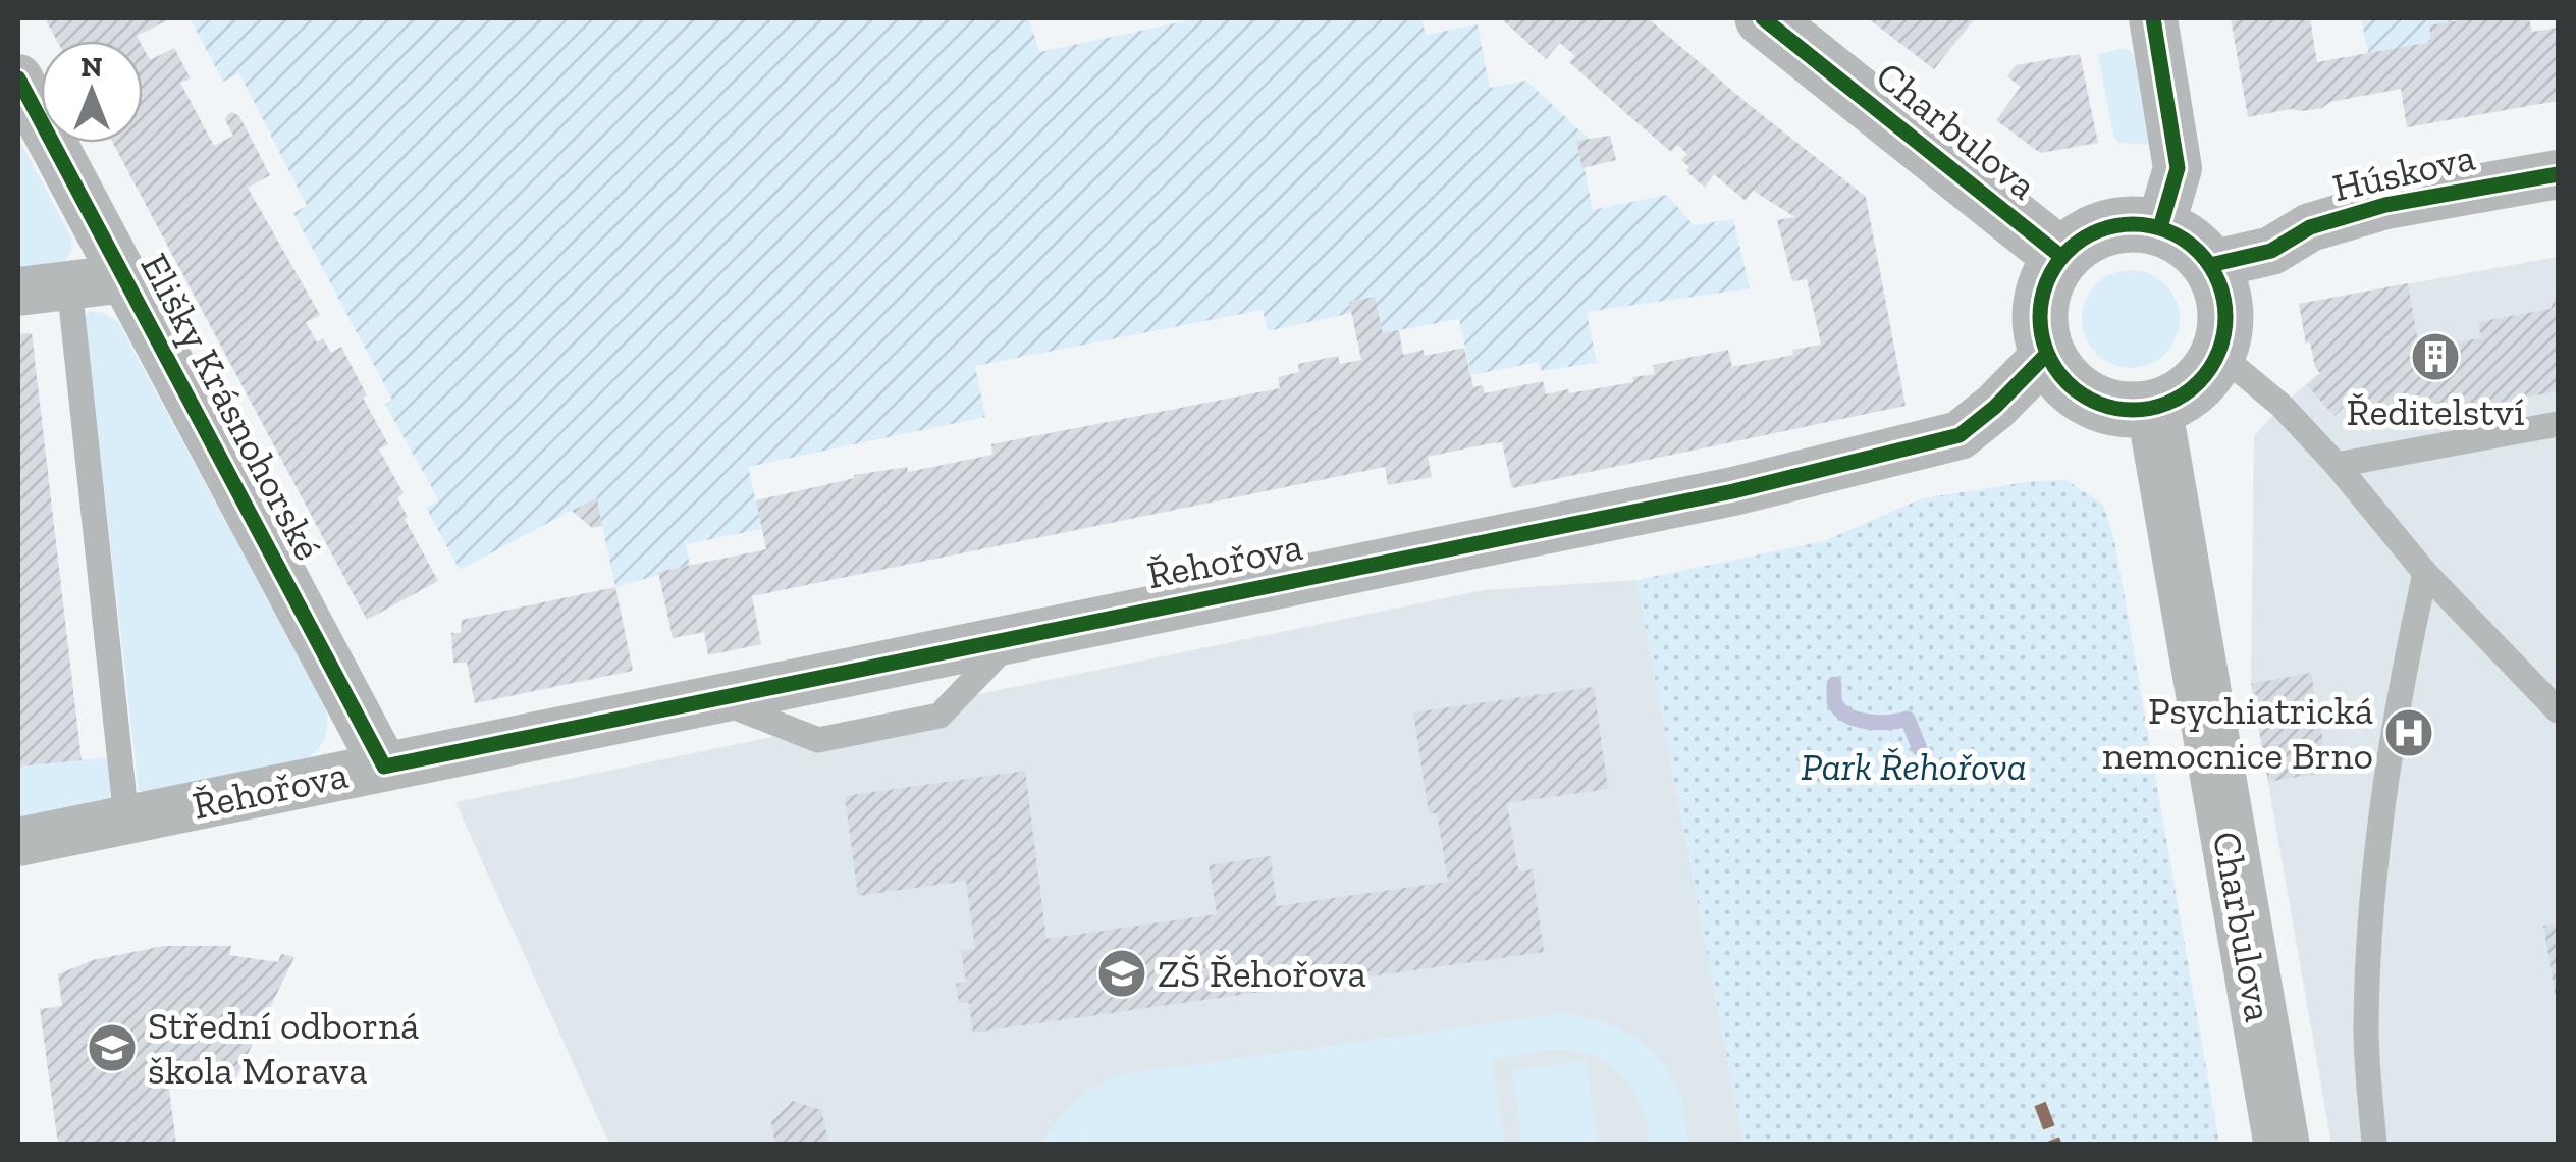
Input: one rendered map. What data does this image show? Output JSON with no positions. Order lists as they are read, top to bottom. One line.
{"streets":{"street":["Charbulova","Húskova","Elišky Krásnohorské","Řehořova"]},"crossings":[["Charbulova","Húskova"],["Charbulova","Řehořova"],["Húskova","Řehořova"],["Elišky Krásnohorské","Řehořova"]],"parks":["Park Řehořova"],"places":{"building":["Ředitelství"],"hospital":["Psychiatrická nemocnice Brno"],"school or university":["ZŠ Řehořova","Střední odborná škola Morava"]},"north":"top"}
